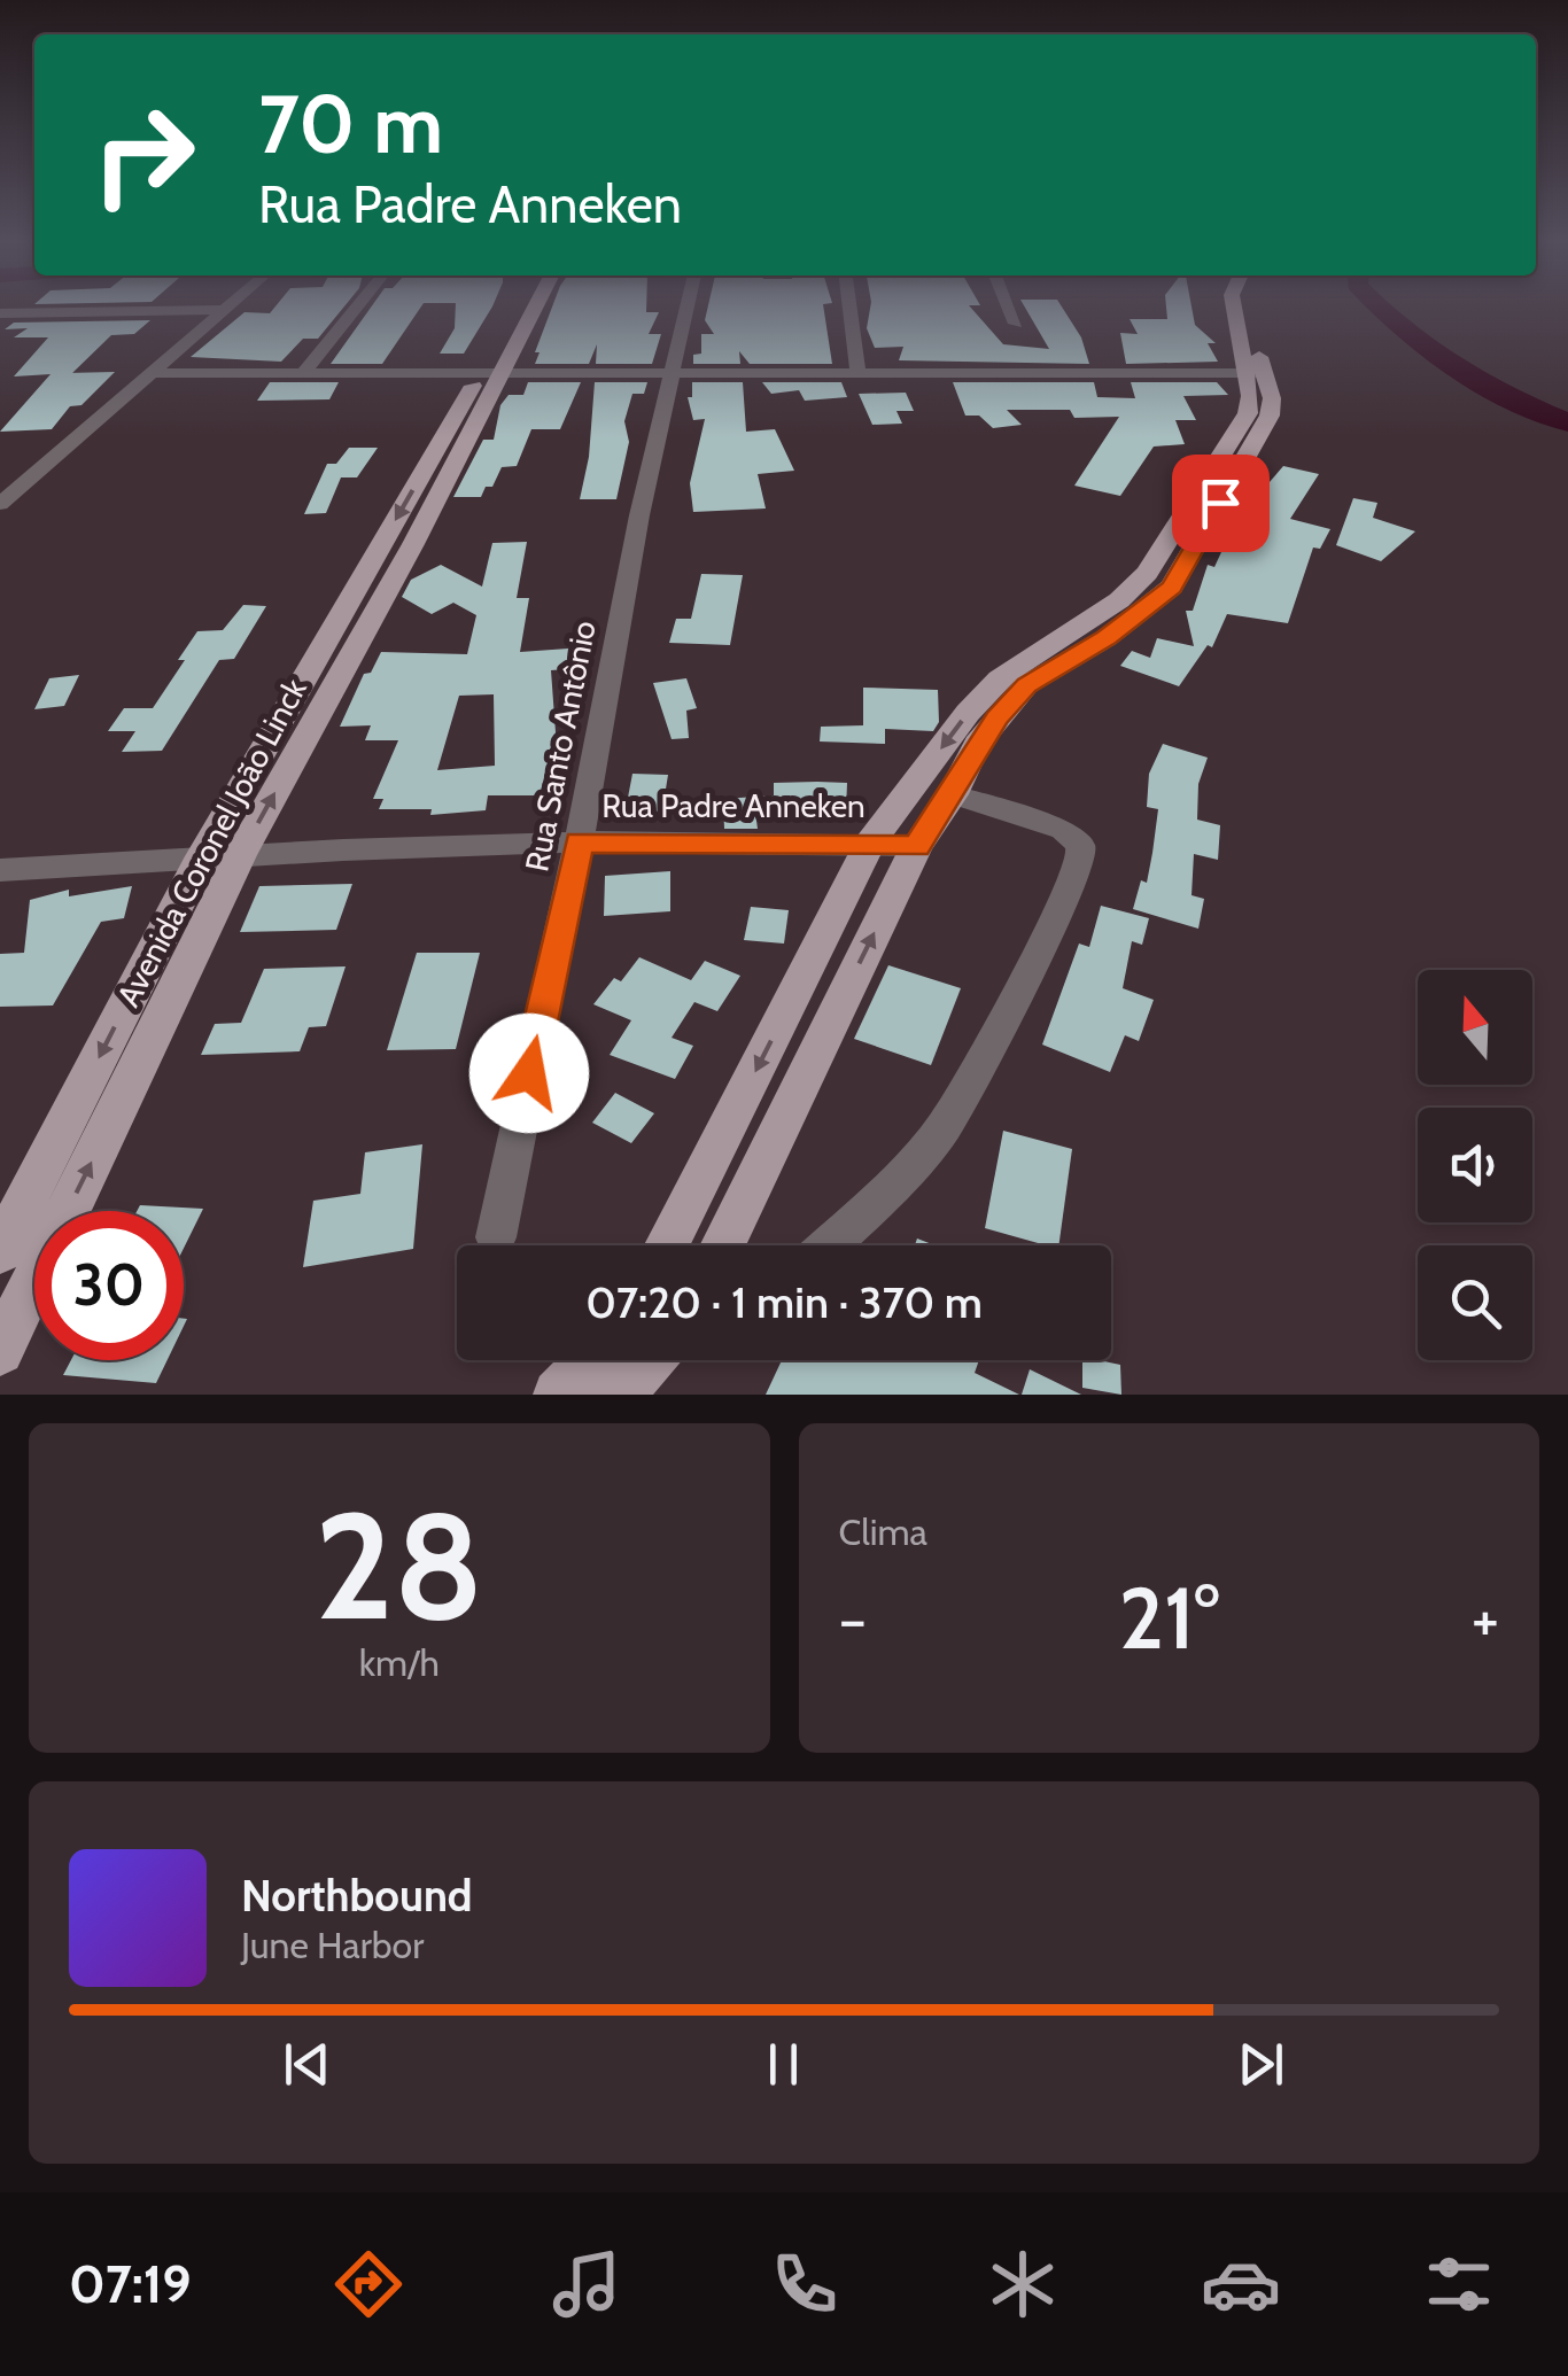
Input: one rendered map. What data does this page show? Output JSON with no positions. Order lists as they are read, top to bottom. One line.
{"streets":{"main road":["Avenida Coronel João Linck"],"street":["Rua Santo Antônio","Rua Padre Anneken"]},"crossings":[["Rua Santo Antônio","Rua Padre Anneken"],["Rua Padre Anneken","Avenida Coronel João Linck"]],"north":"top","page":{"turn":["70 m","Rua Padre Anneken"],"limit":"30","trip":"07:20 · 1 min · 370 m","tile":[["28","km/h"],"Clima"],"heat":["−","21°","+"],"song":["Northbound","June Harbor"],"tabs":"07:19"}}
